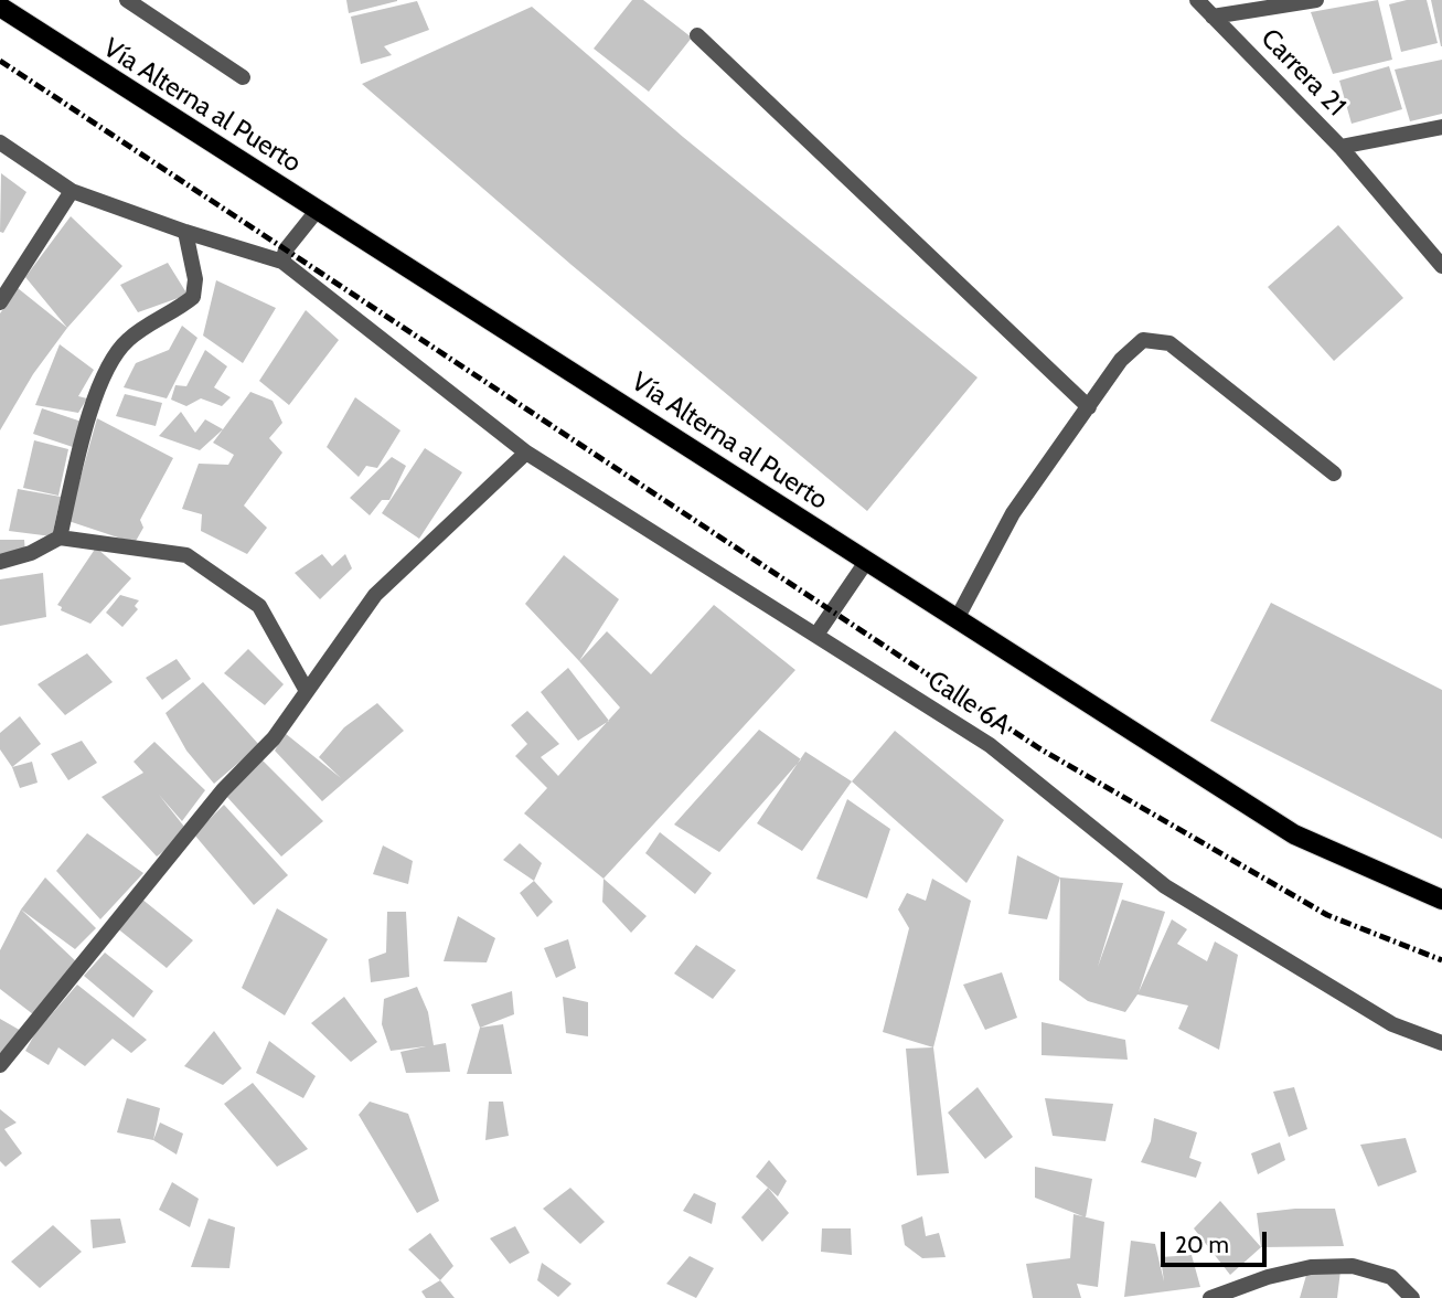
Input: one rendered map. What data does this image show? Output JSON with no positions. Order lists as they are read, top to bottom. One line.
{"streets":{"main road":["Vía Alterna al Puerto"],"street":["Carrera 21","Calle 6A"]},"scale_bar":"20 m"}
